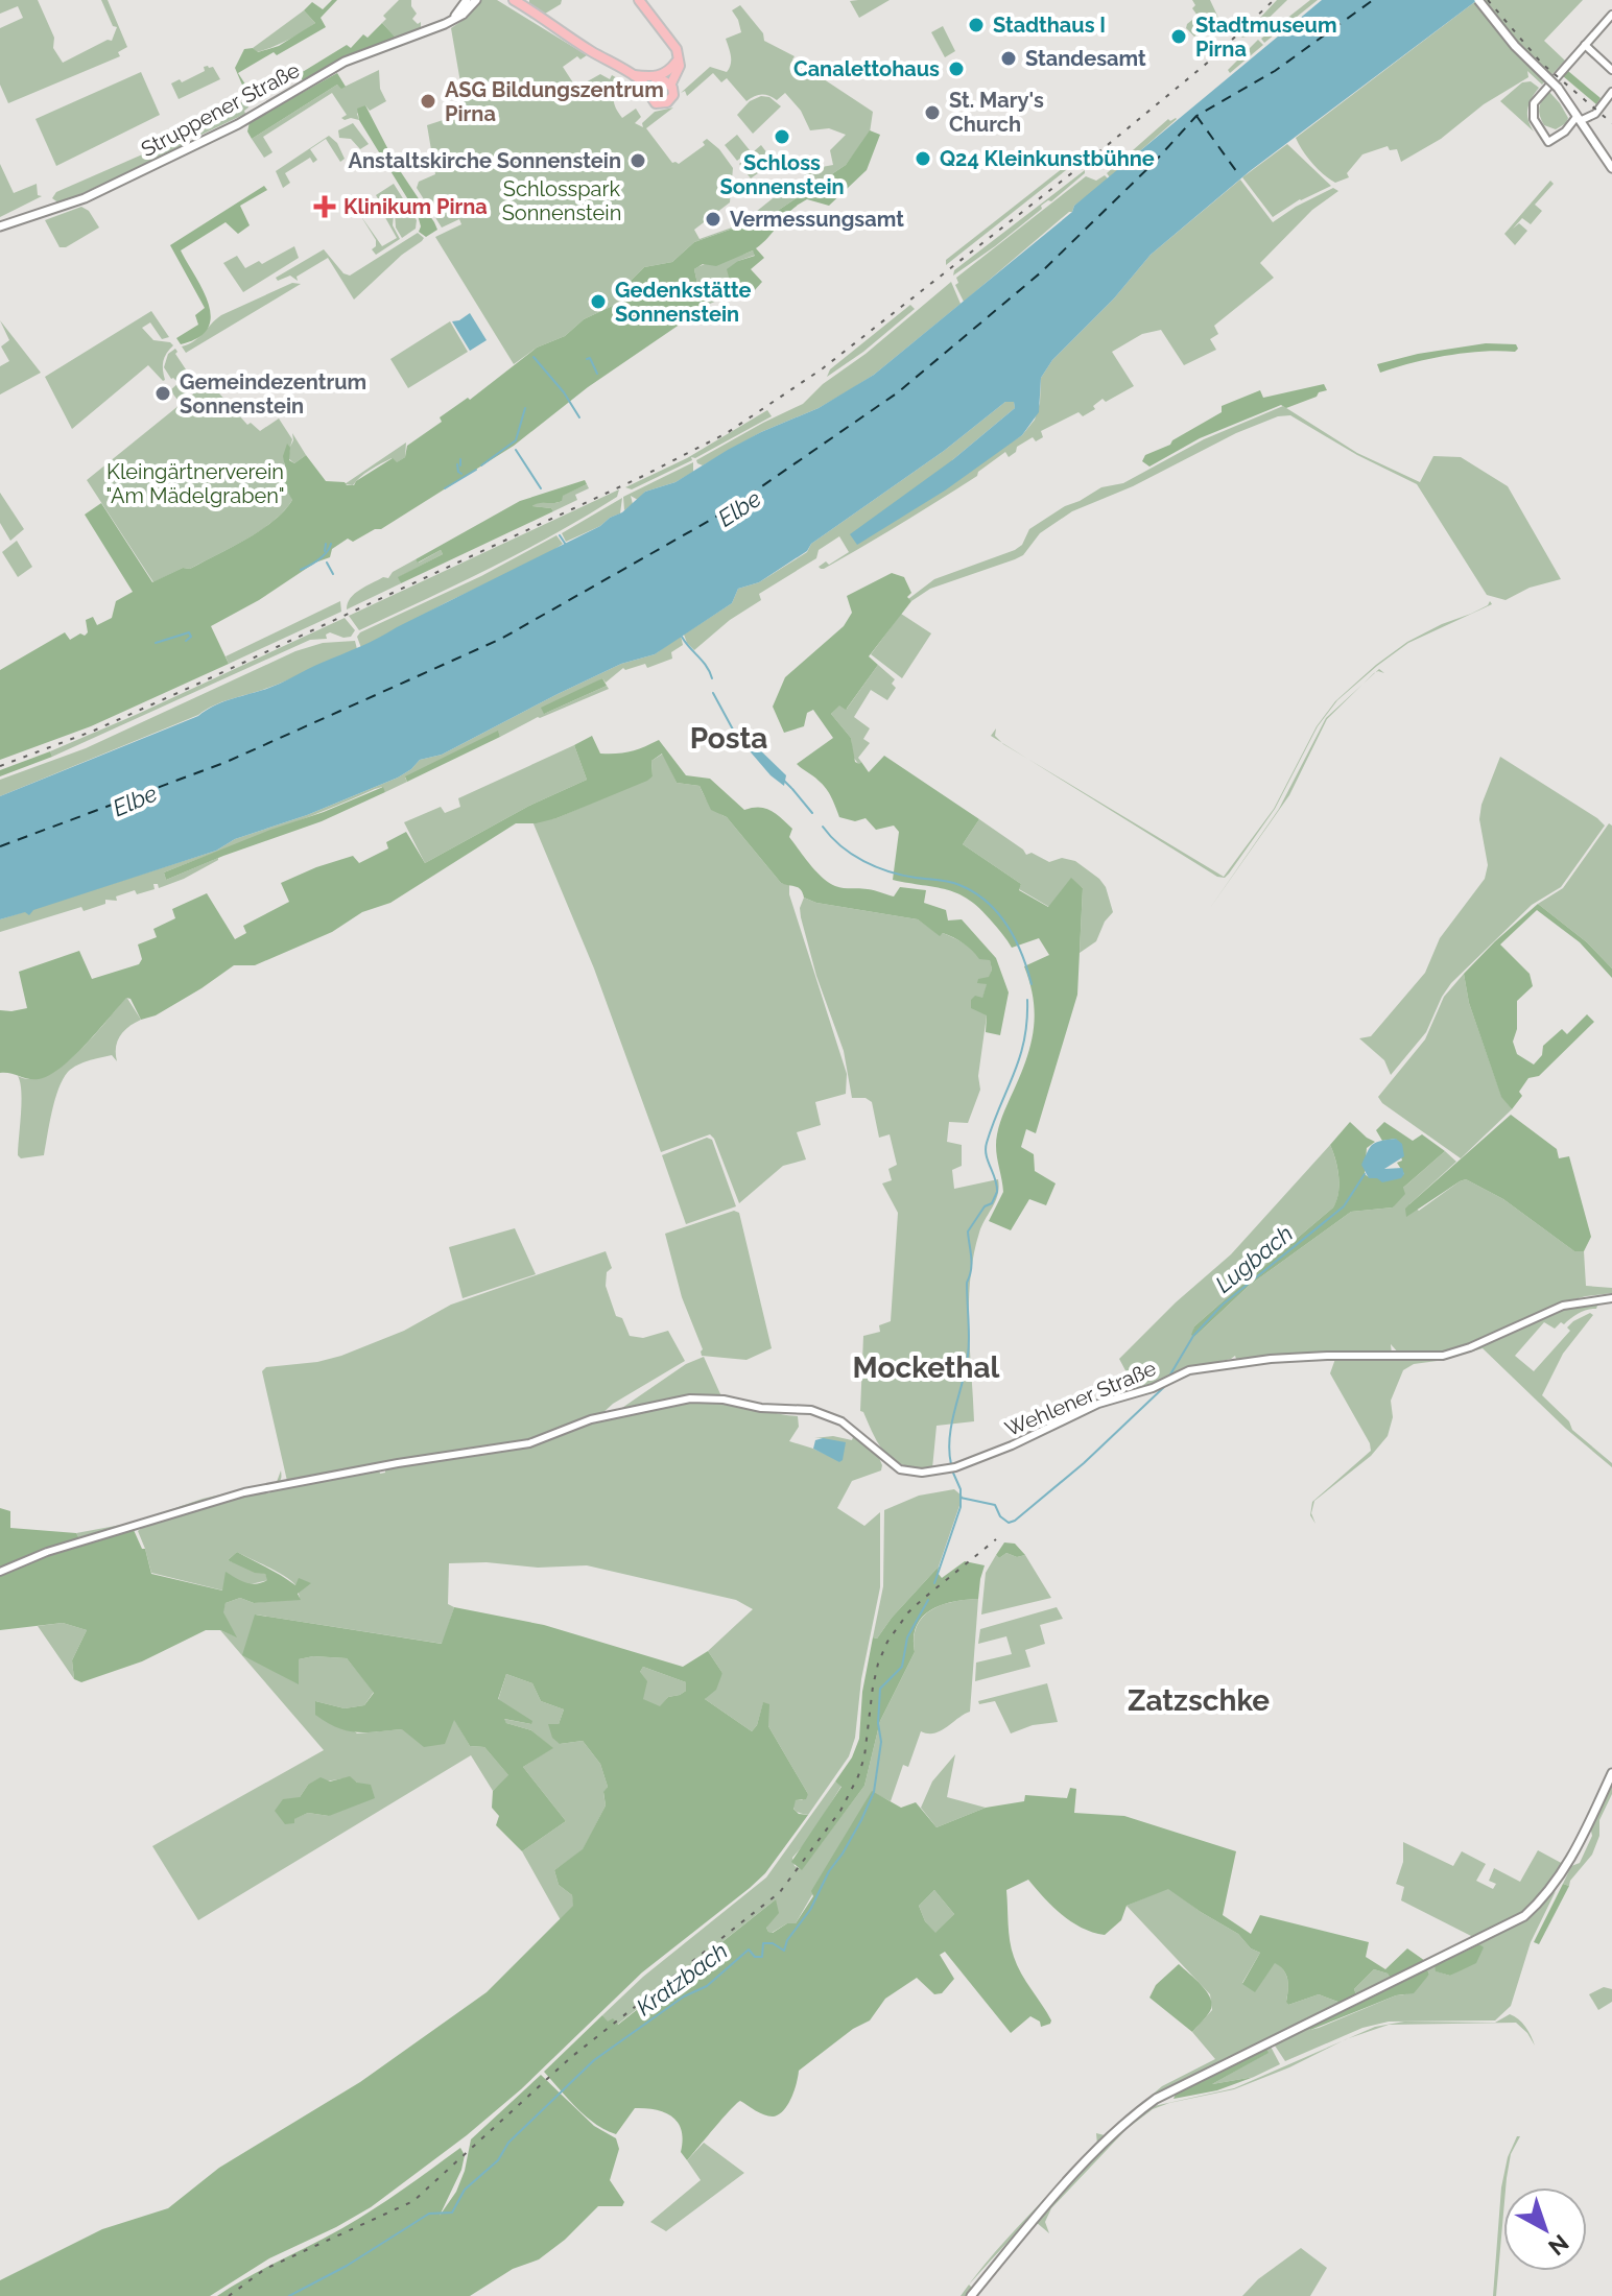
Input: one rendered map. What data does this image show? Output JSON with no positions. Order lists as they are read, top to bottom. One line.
{"streets":{"main road":["Struppener Straße"],"street":["Wehlener Straße"]},"districts":["Posta","Mockethal","Zatzschke"],"water":["Elbe","Lugbach","Kratzbach"],"parks":["Schlosspark Sonnenstein","Kleingärtnerverein \"Am Mädelgraben\""],"places":{"other":["Stadthaus I","Stadtmuseum Pirna","Standesamt","Canalettohaus","ASG Bildungszentrum Pirna","St. Mary's Church","Schloss Sonnenstein","Q24 Kleinkunstbühne","Anstaltskirche Sonnenstein","Vermessungsamt","Gedenkstätte Sonnenstein","Gemeindezentrum Sonnenstein"],"health":["Klinikum Pirna"]},"north":"bottom right"}
